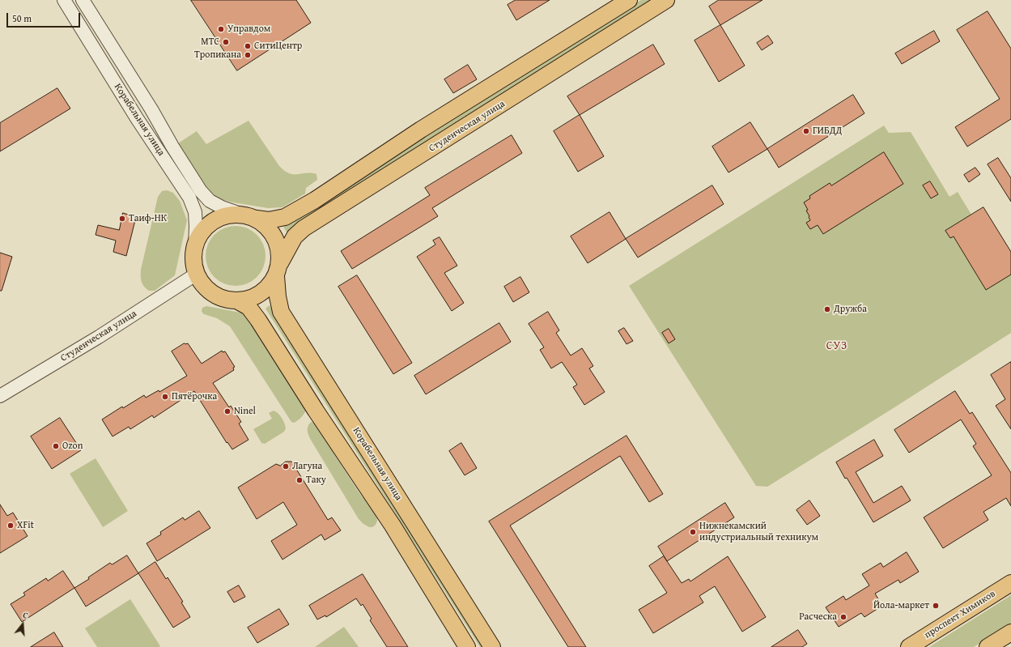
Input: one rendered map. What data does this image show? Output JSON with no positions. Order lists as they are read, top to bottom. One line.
{"streets":{"main road":["Корабельная улица","Студенческая улица","проспект Химиков"]},"crossings":[["Корабельная улица","Студенческая улица"]],"districts":["СУЗ"],"places":["Управдом","МТС","СитиЦентр","Тропикана","ГИБДД","Таиф-НК","Дружба","Пятёрочка","Ninel","Ozon","Лагуна","Таку","XFit","Нижнекамский индустриальный техникум","Йола-маркет","Расческа"],"scale_bar":"50 m","north":"top"}
